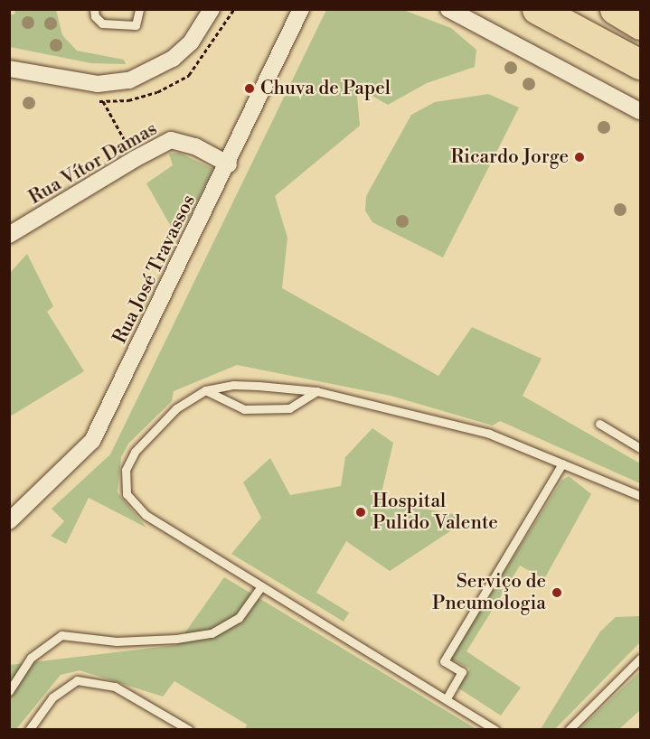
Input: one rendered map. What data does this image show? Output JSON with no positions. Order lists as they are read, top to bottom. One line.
{"streets":{"street":["Rua Vítor Damas","Rua José Travassos"]},"crossings":[["Rua Vítor Damas","Rua José Travassos"]],"places":["Chuva de Papel","Ricardo Jorge","Hospital Pulido Valente","Serviço de Pneumologia"]}
